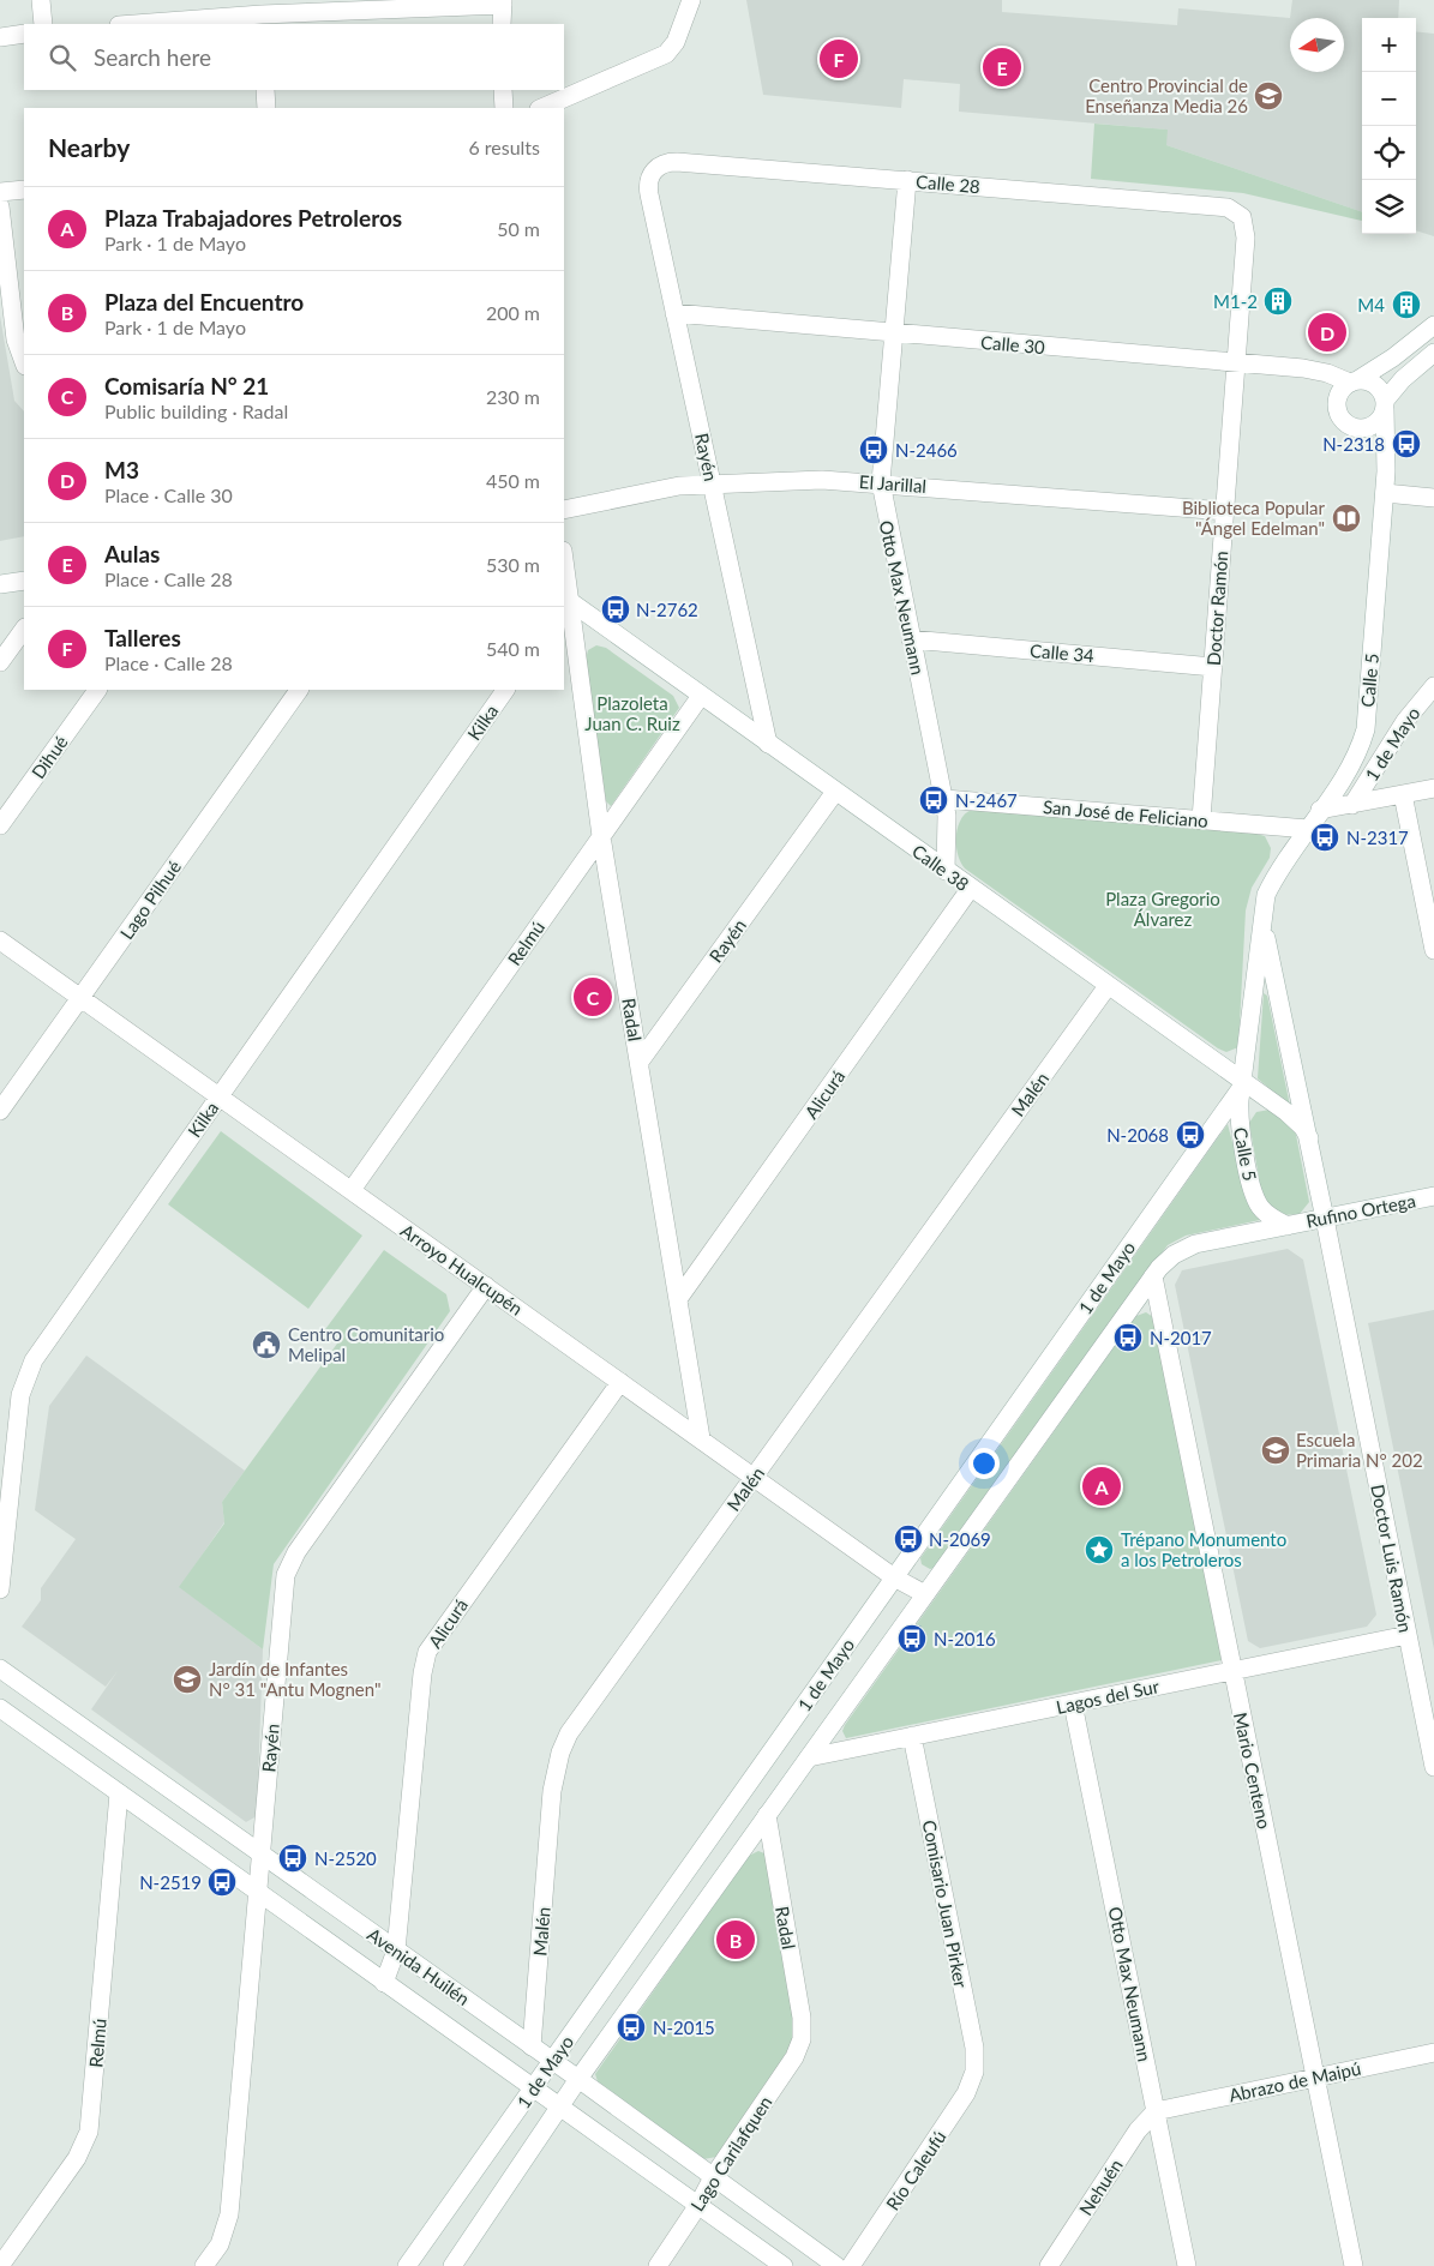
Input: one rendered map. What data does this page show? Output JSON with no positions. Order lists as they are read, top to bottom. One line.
{"streets":{"street":["Calle 28","Calle 30","Rayén","El Jarillal","Otto Max Neumann","Doctor Ramón","Calle 34","Calle 5","Kilka","1 de Mayo","Dihué","San José de Feliciano","Calle 38","Lago Pilhué","Relmú","Radal","Alicurá","Malén","Rufino Ortega","Arroyo Hualcupén","Doctor Luis Ramón","Lagos del Sur","Mario Centeno","Comisario Juan Pirker","Avenida Huilén","Abrazo de Maipú","Lago Carilafquen","Río Caleufú","Nehuén"]},"crossings":[["Calle 28","Rayén"],["Calle 28","Otto Max Neumann"],["Calle 28","Doctor Ramón"],["Calle 30","Rayén"],["Calle 30","Otto Max Neumann"],["Calle 30","Doctor Ramón"],["Calle 30","Calle 5"],["Rayén","El Jarillal"],["Rayén","Calle 38"],["Rayén","Radal"],["Rayén","Arroyo Hualcupén"],["Rayén","Avenida Huilén"],["El Jarillal","Otto Max Neumann"],["El Jarillal","Doctor Ramón"],["Otto Max Neumann","Calle 34"],["Otto Max Neumann","San José de Feliciano"],["Otto Max Neumann","Calle 38"],["Otto Max Neumann","Lagos del Sur"],["Otto Max Neumann","Abrazo de Maipú"],["Otto Max Neumann","Nehuén"],["Doctor Ramón","Calle 34"],["Doctor Ramón","San José de Feliciano"],["Calle 5","1 de Mayo"],["Calle 5","San José de Feliciano"],["Calle 5","Calle 38"],["Calle 5","Rufino Ortega"],["Calle 5","Doctor Luis Ramón"],["Kilka","Arroyo Hualcupén"],["1 de Mayo","Calle 38"],["1 de Mayo","Radal"],["1 de Mayo","Rufino Ortega"],["1 de Mayo","Arroyo Hualcupén"],["1 de Mayo","Lagos del Sur"],["1 de Mayo","Mario Centeno"],["1 de Mayo","Avenida Huilén"],["Calle 38","Relmú"],["Calle 38","Radal"],["Calle 38","Alicurá"],["Calle 38","Malén"],["Calle 38","Doctor Luis Ramón"],["Lago Pilhué","Arroyo Hualcupén"],["Relmú","Radal"],["Relmú","Arroyo Hualcupén"],["Relmú","Avenida Huilén"],["Radal","Alicurá"],["Radal","Arroyo Hualcupén"],["Radal","Lago Carilafquen"],["Alicurá","Arroyo Hualcupén"],["Alicurá","Avenida Huilén"],["Malén","Arroyo Hualcupén"],["Malén","Avenida Huilén"],["Rufino Ortega","Doctor Luis Ramón"],["Doctor Luis Ramón","Lagos del Sur"],["Lagos del Sur","Mario Centeno"],["Lagos del Sur","Comisario Juan Pirker"],["Mario Centeno","Abrazo de Maipú"],["Comisario Juan Pirker","Río Caleufú"],["Avenida Huilén","Lago Carilafquen"],["Abrazo de Maipú","Nehuén"]],"parks":["Plazoleta Juan C. Ruiz","Plaza Gregorio Álvarez"],"places":{"school or university":["Centro Provincial de Enseñanza Media 26","Escuela Primaria N° 202","Jardín de Infantes N° 31 \"Antu Mognen\""],"building":["M1-2","M4"],"bus stop":["N-2318","N-2466","N-2762","N-2467","N-2317","N-2068","N-2017","N-2069","N-2016","N-2520","N-2519","N-2015"],"library":["Biblioteca Popular \"Ángel Edelman\""],"public building":["Centro Comunitario Melipal"],"place":["Trépano Monumento a los Petroleros"]},"north":"left","page":{"map_buttons":["+","−"],"search":"Search here","pins":["F","E","D","C","A","B"],"heading":["Nearby","6 results"],"list":[{"mark":"A","name":"Plaza Trabajadores Petroleros","note":"Park · 1 de Mayo","value":"50 m"},{"mark":"B","name":"Plaza del Encuentro","note":"Park · 1 de Mayo","value":"200 m"},{"mark":"C","name":"Comisaría N° 21","note":"Public building · Radal","value":"230 m"},{"mark":"D","name":"M3","note":"Place · Calle 30","value":"450 m"},{"mark":"E","name":"Aulas","note":"Place · Calle 28","value":"530 m"},{"mark":"F","name":"Talleres","note":"Place · Calle 28","value":"540 m"}]}}
